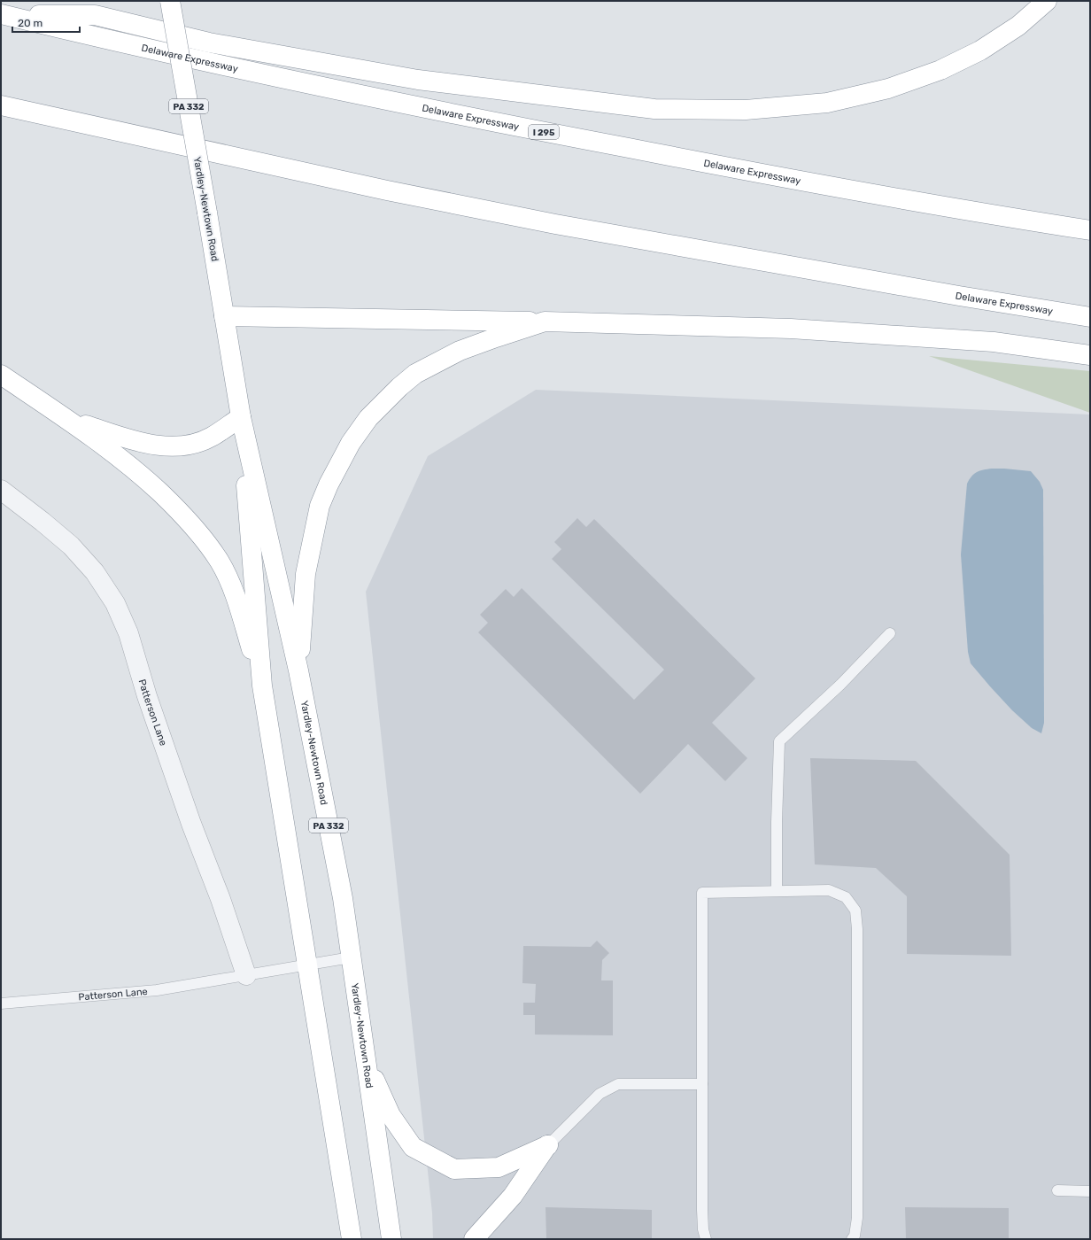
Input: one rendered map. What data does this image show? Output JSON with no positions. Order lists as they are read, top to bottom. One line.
{"streets":{"highway":["Delaware Expressway","PA 332","I 295","Yardley-Newtown Road"],"street":["Patterson Lane"]},"crossings":[["Yardley-Newtown Road","Patterson Lane"]],"scale_bar":"20 m"}
